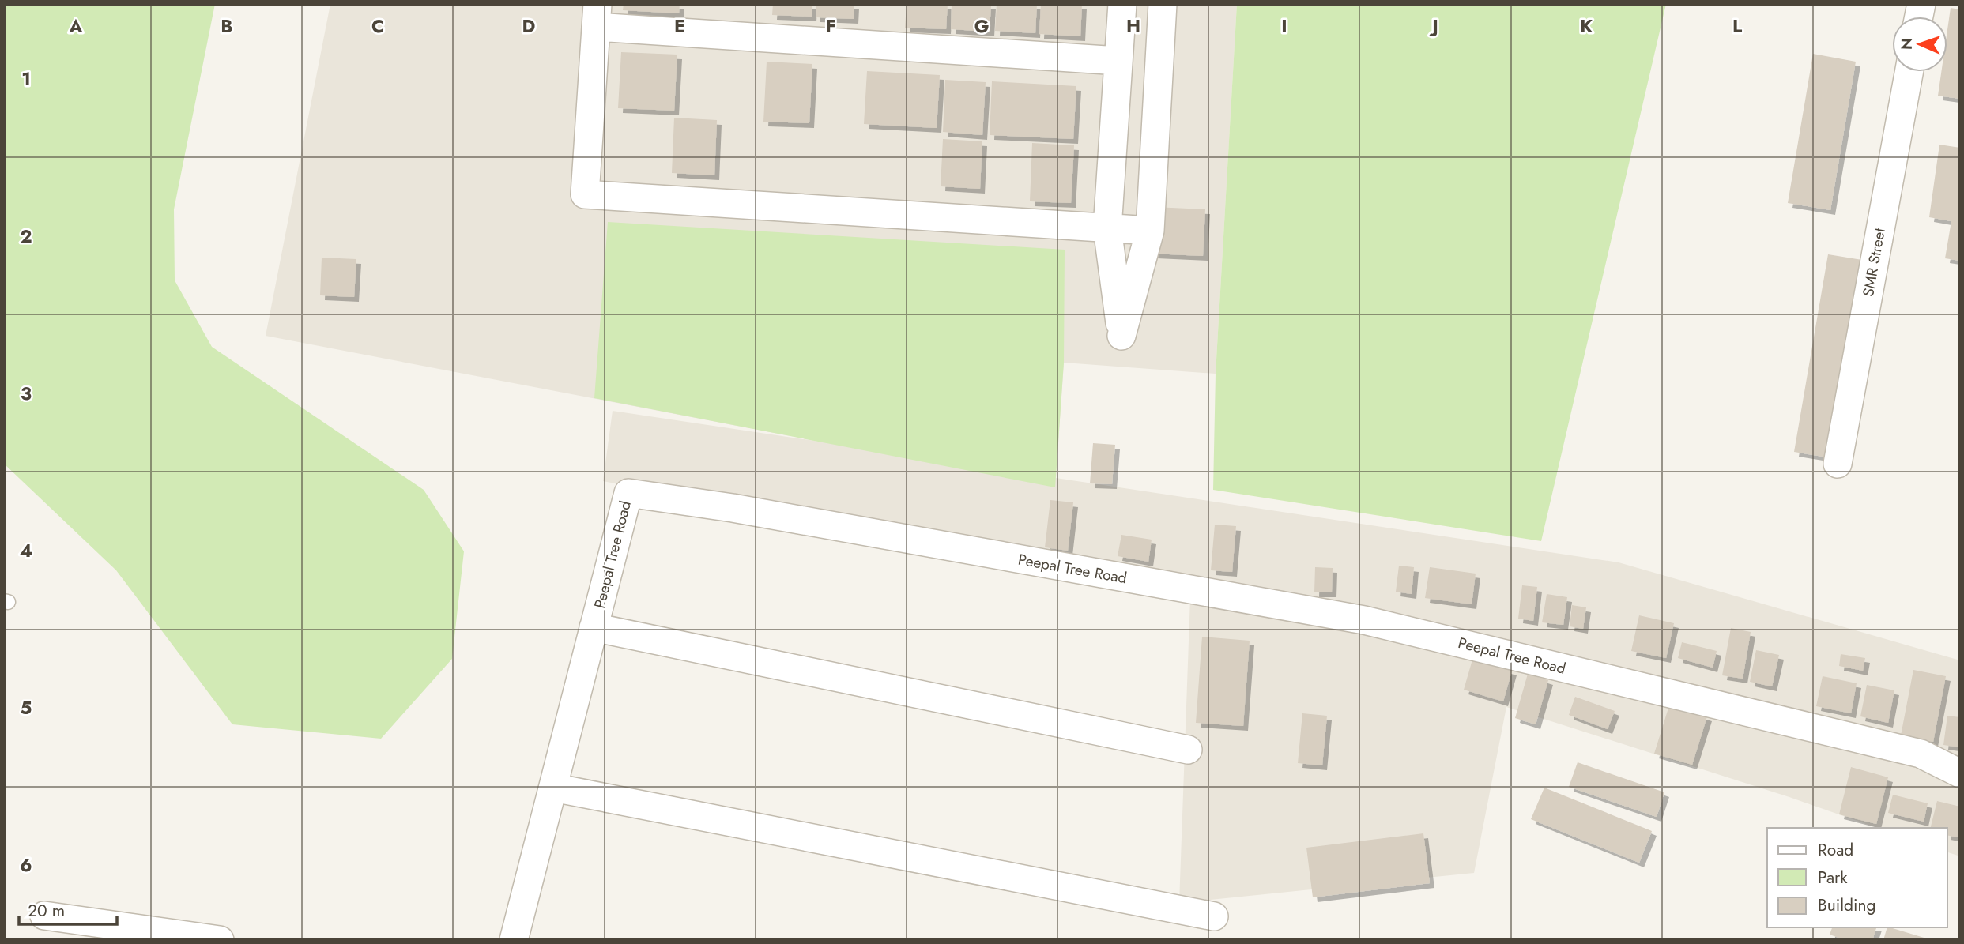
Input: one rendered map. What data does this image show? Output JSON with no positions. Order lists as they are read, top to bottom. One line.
{"streets":{"street":["SMR Street","Peepal Tree Road"]},"legend":["Road","Park","Building"],"scale_bar":"20 m","north":"left","grid":{"columns":["A","B","C","D","E","F","G","H","I","J","K","L"],"rows":["1","2","3","4","5","6"]}}
